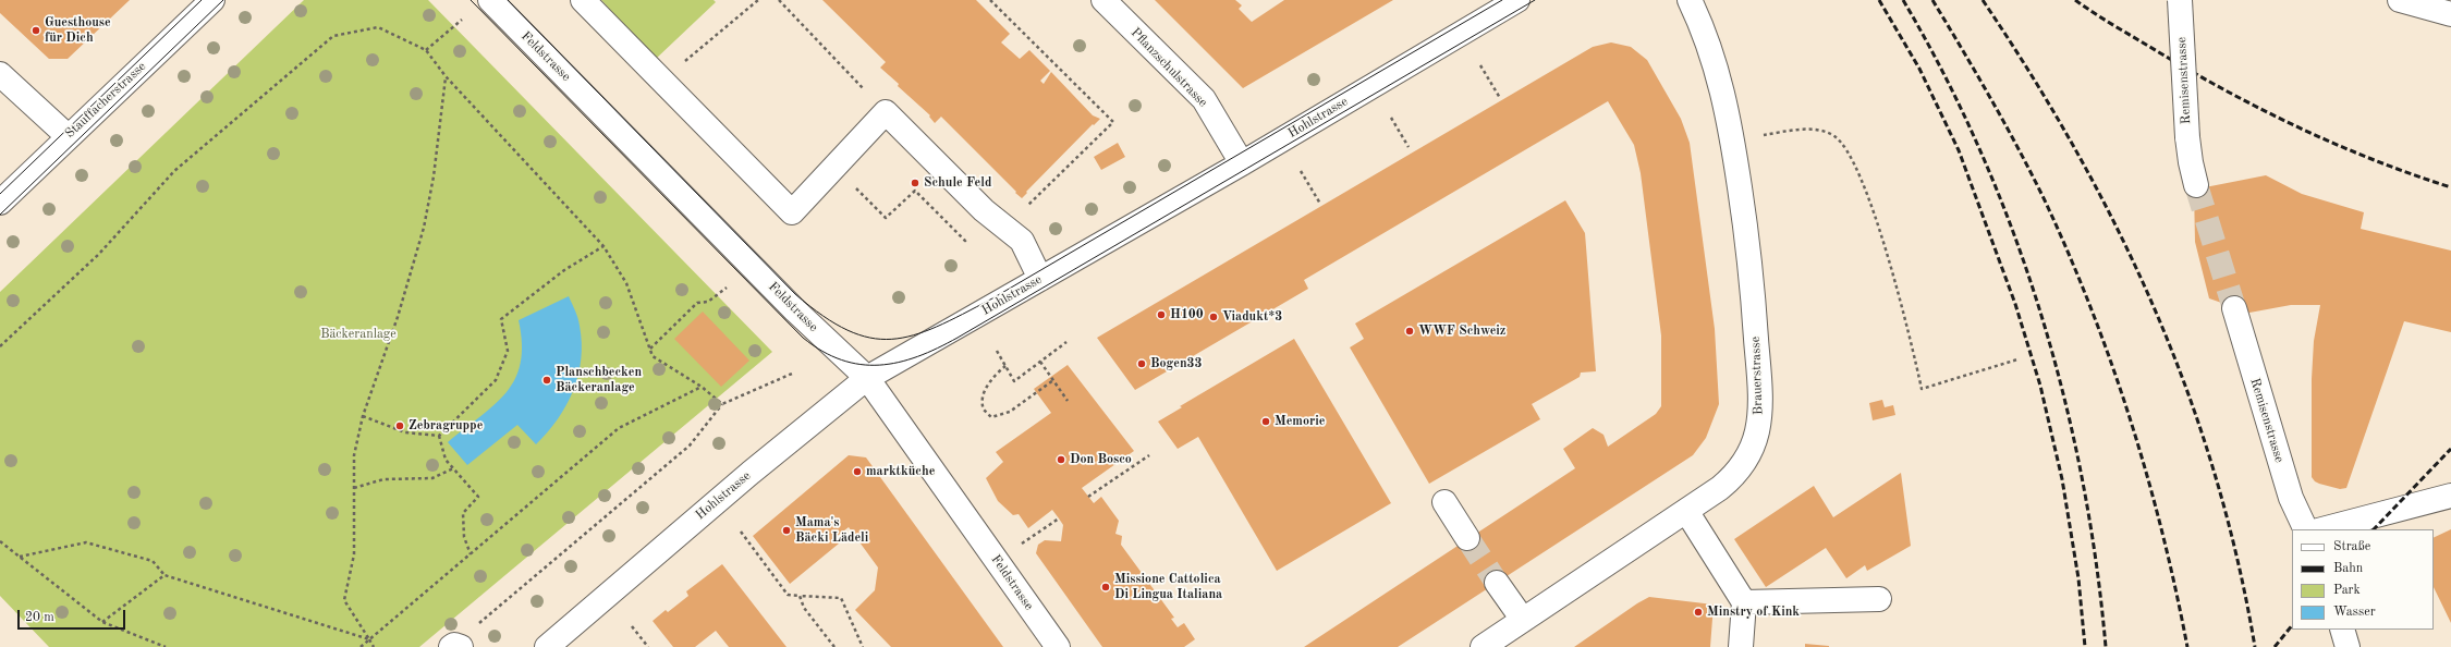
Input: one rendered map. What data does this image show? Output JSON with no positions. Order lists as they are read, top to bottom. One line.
{"streets":{"street":["Feldstrasse","Pflanzschulstrasse","Remisenstrasse","Stauffacherstrasse","Hohlstrasse","Brauerstrasse"]},"crossings":[["Feldstrasse","Hohlstrasse"],["Pflanzschulstrasse","Hohlstrasse"]],"parks":["Bäckeranlage"],"places":["Guesthouse für Dich","Schule Feld","H100","Viadukt*3","WWF Schweiz","Bogen33","Planschbecken Bäckeranlage","Memorie","Zebragruppe","Don Bosco","marktküche","Mama's Bäcki Lädeli","Missione Cattolica Di Lingua Italiana","Minstry of Kink"],"legend":["Straße","Bahn","Park","Wasser"],"scale_bar":"20 m"}
